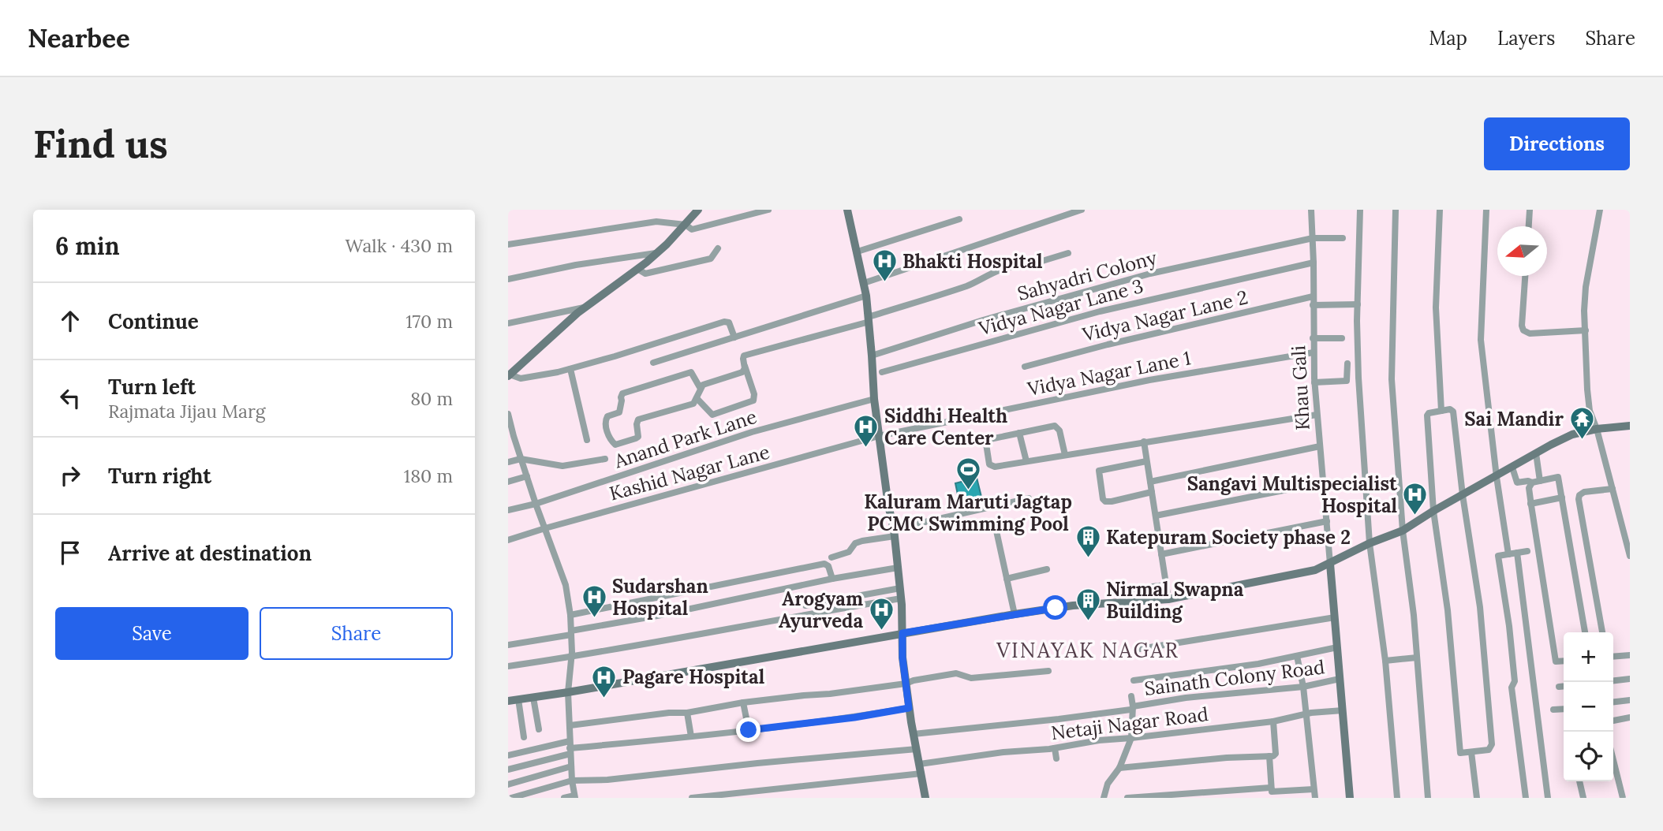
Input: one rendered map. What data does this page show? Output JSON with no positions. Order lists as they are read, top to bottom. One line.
{"streets":{"street":["Sahyadri Colony","Vidya Nagar Lane 3","Vidya Nagar Lane 2","Vidya Nagar Lane 1","Khau Gali","Anand Park Lane","Kashid Nagar Lane","Sainath Colony Road","Netaji Nagar Road"]},"crossings":[["Sahyadri Colony","Khau Gali"],["Vidya Nagar Lane 3","Khau Gali"],["Vidya Nagar Lane 2","Khau Gali"],["Vidya Nagar Lane 1","Khau Gali"],["Vidya Nagar Lane 1","Kashid Nagar Lane"]],"districts":["VINAYAK NAGAR"],"places":{"hospital":["Bhakti Hospital","Siddhi Health Care Center","Sangavi Multispecialist Hospital","Sudarshan Hospital","Arogyam Ayurveda","Pagare Hospital"],"temple":["Sai Mandir"],"sports":["Kaluram Maruti Jagtap PCMC Swimming Pool"],"building":["Katepuram Society phase 2","Nirmal Swapna Building"]},"north":"left","page":{"header":"Nearbee","nav":["Map","Layers","Share"],"buttons":["Directions",["Save","Share"]],"title":"Find us","heading":["6 min","Walk · 430 m"],"list":[["Continue","170 m"],["Turn left","Rajmata Jijau Marg","80 m"],["Turn right","180 m"],"Arrive at destination"],"map_buttons":["+","−"]}}
